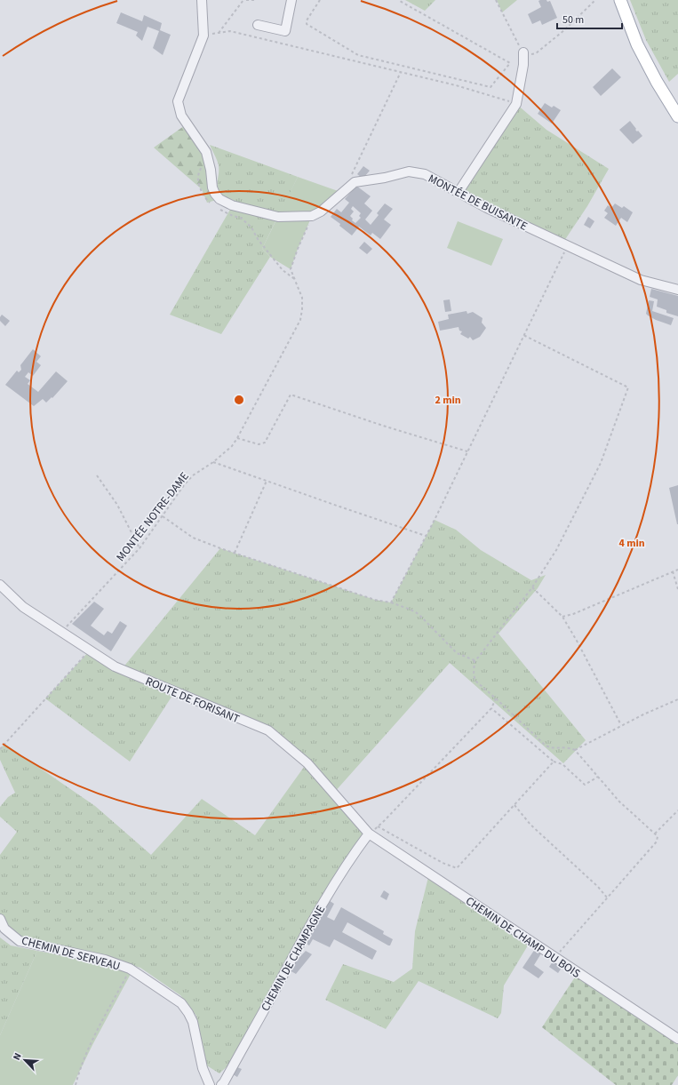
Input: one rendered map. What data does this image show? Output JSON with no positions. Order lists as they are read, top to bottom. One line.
{"streets":{"street":["MONTÉE DE BUISANTE","ROUTE DE FORISANT","CHEMIN DE CHAMP DU BOIS","CHEMIN DE SERVEAU","CHEMIN DE CHAMPAGNE"],"path":["MONTÉE NOTRE-DAME"]},"crossings":[["MONTÉE NOTRE-DAME","ROUTE DE FORISANT"],["ROUTE DE FORISANT","CHEMIN DE CHAMP DU BOIS"],["ROUTE DE FORISANT","CHEMIN DE CHAMPAGNE"],["CHEMIN DE CHAMP DU BOIS","CHEMIN DE CHAMPAGNE"]],"scale_bar":"50 m","north":"top left","rings":["2 min","4 min"]}
